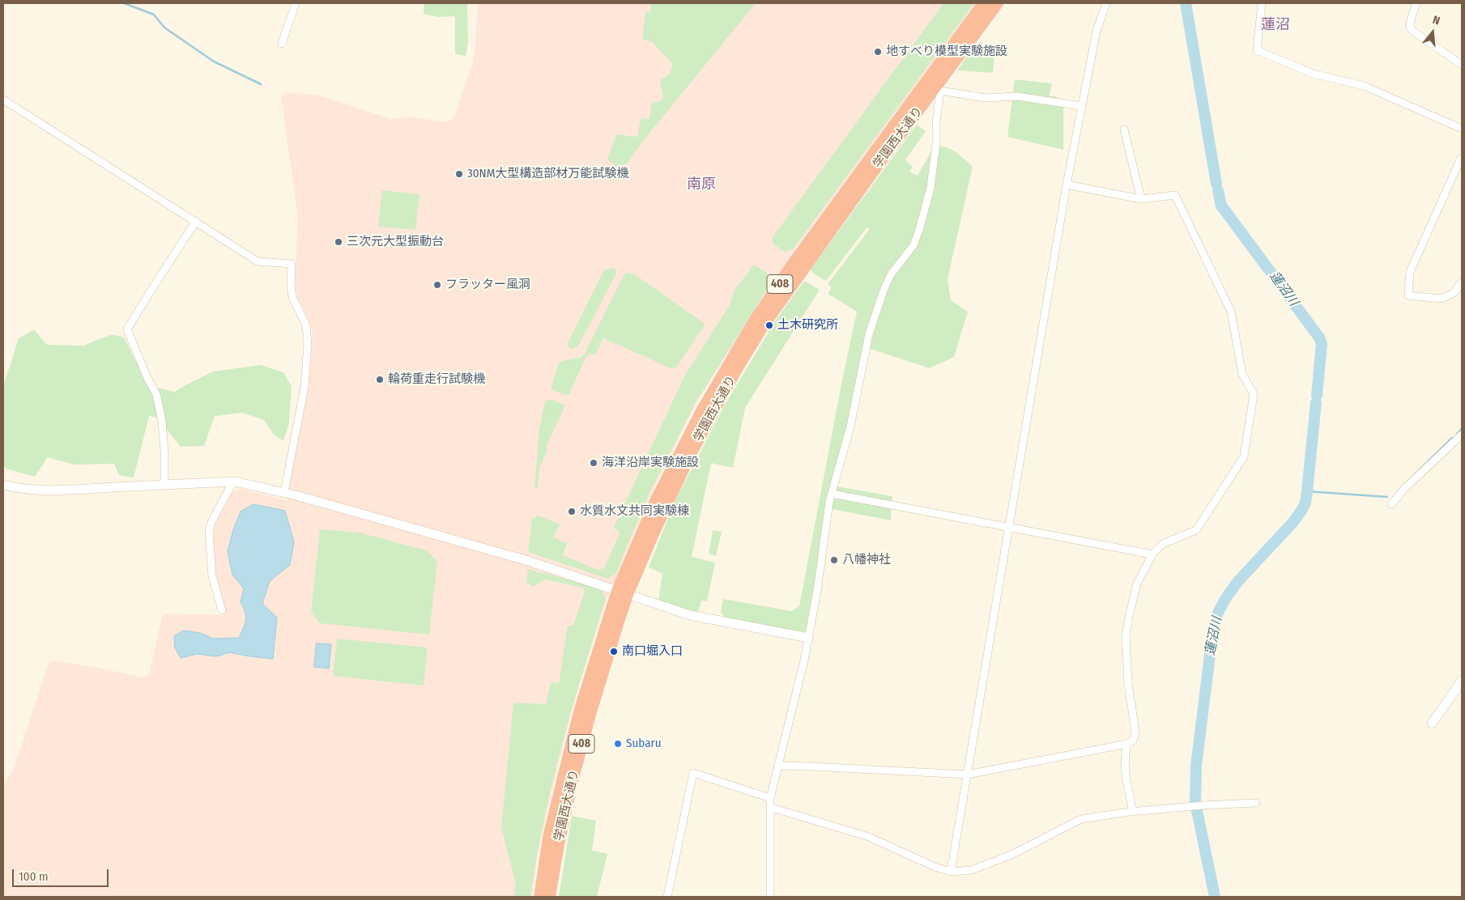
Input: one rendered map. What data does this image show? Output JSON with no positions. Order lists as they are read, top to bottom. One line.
{"streets":{"highway":["学園西大通り","408"]},"districts":["蓮沼","南原"],"water":["蓮沼川"],"places":["地すべり模型実験施設","30NM大型構造部材万能試験機","三次元大型振動台","フラッター風洞","土木研究所","輪荷重走行試験機","海洋沿岸実験施設","水質水文共同実験棟","八幡神社","南口堀入口","Subaru"],"scale_bar":"100 m","north":"top"}
